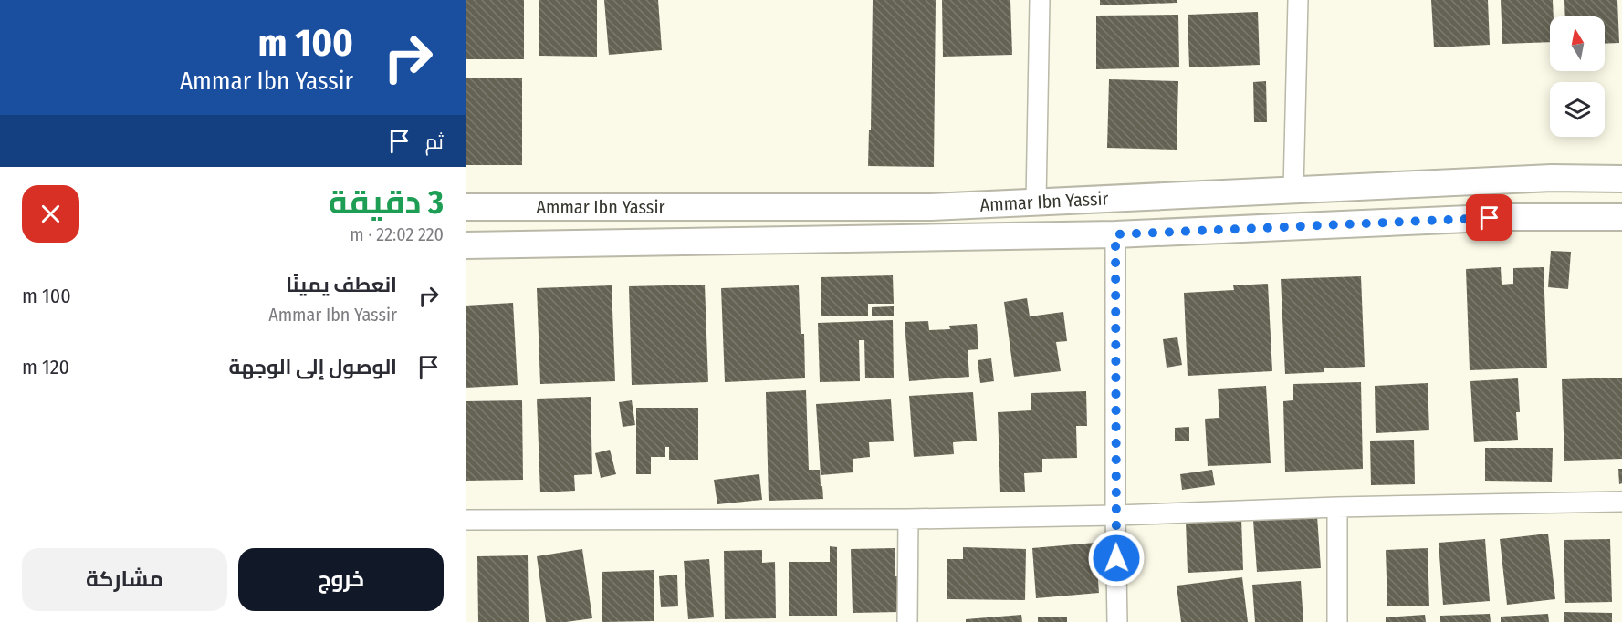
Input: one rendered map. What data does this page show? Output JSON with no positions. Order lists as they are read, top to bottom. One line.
{"streets":{"street":["Ammar Ibn Yassir"]},"north":"top","page":{"turn":["100 m","Ammar Ibn Yassir"],"then":"ثم","heading":["3 دقيقة","220 m · 22:02"],"list":[{"name":"انعطف يمينًا","note":"Ammar Ibn Yassir","value":"100 m"},{"name":"الوصول إلى الوجهة","value":"120 m"}],"buttons":["خروج","مشاركة"]}}
